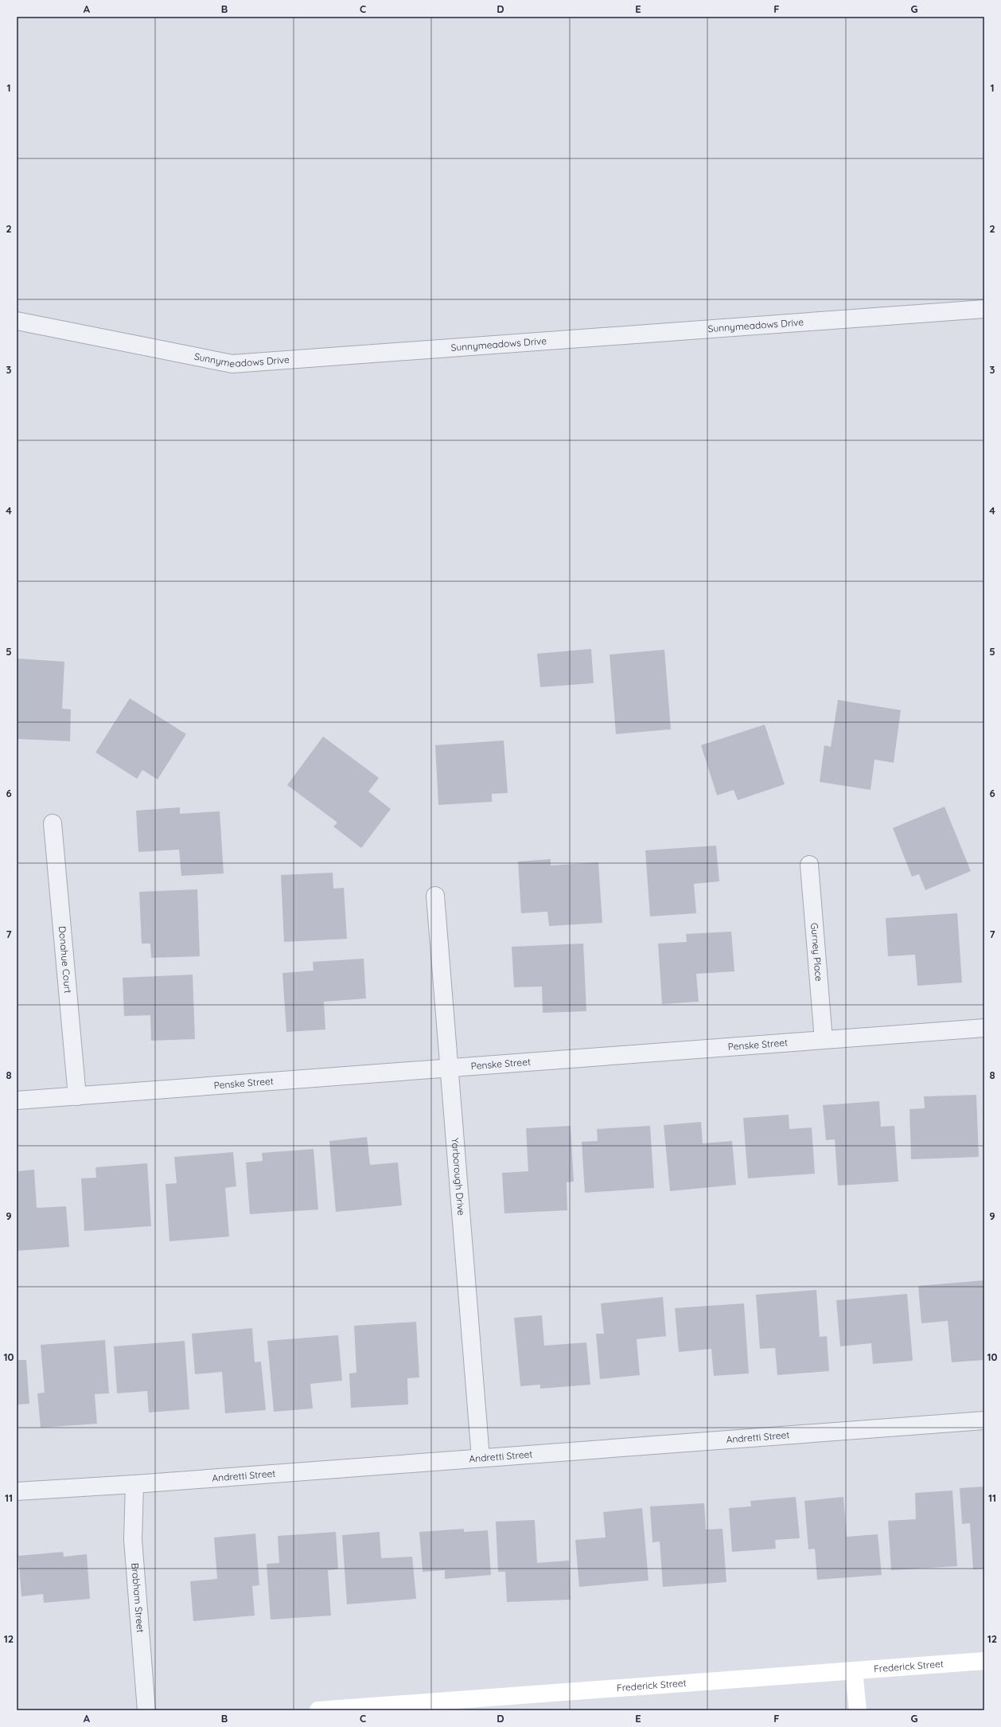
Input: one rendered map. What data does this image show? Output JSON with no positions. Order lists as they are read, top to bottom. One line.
{"streets":{"main road":["Frederick Street"],"street":["Sunnymeadows Drive","Gurney Place","Donahue Court","Penske Street","Yarborough Drive","Andretti Street","Brabham Street"]},"crossings":[["Gurney Place","Penske Street"],["Donahue Court","Penske Street"],["Penske Street","Yarborough Drive"],["Yarborough Drive","Andretti Street"],["Andretti Street","Brabham Street"]],"grid":{"columns":["A","B","C","D","E","F","G"],"rows":["1","2","3","4","5","6","7","8","9","10","11","12"]}}
